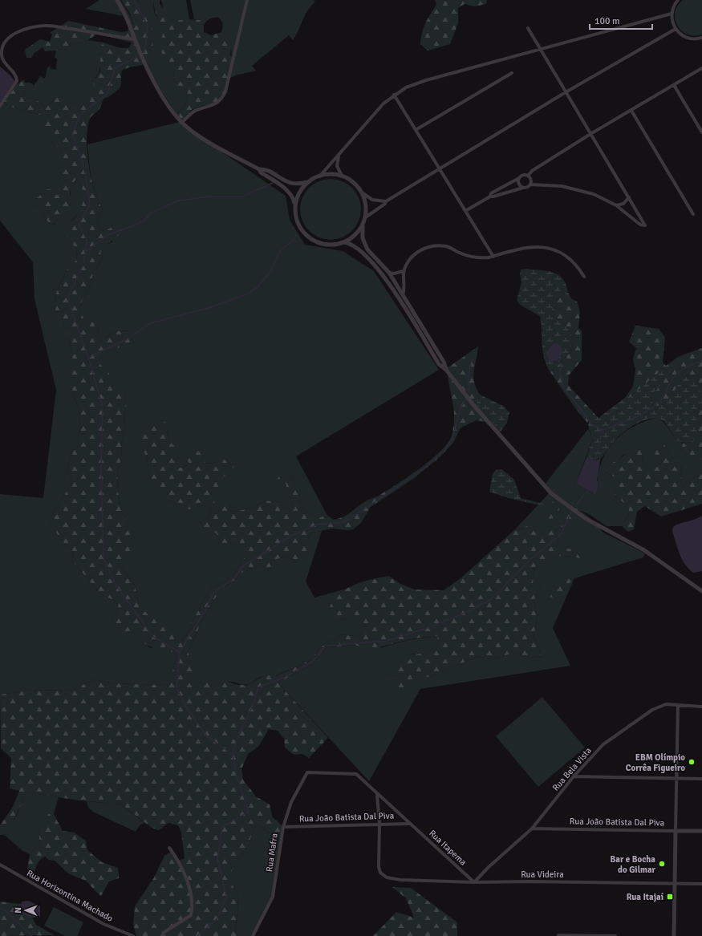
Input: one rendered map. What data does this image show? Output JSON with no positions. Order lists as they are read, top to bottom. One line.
{"streets":{"street":["Rua Bela Vista","Rua João Batista Dal Piva","Rua Itapema","Rua Mafra","Rua Videira","Rua Horizontina Machado"]},"crossings":[["Rua Bela Vista","Rua João Batista Dal Piva"],["Rua Bela Vista","Rua Itapema"],["Rua Bela Vista","Rua Videira"],["Rua João Batista Dal Piva","Rua Itapema"],["Rua João Batista Dal Piva","Rua Mafra"],["Rua João Batista Dal Piva","Rua Videira"],["Rua Itapema","Rua Mafra"],["Rua Itapema","Rua Videira"]],"places":{"other":["EBM Olímpio Corrêa Figueiro","Bar e Bocha do Gilmar"],"transit":["Rua Itajaí"]},"scale_bar":"100 m","north":"left"}
